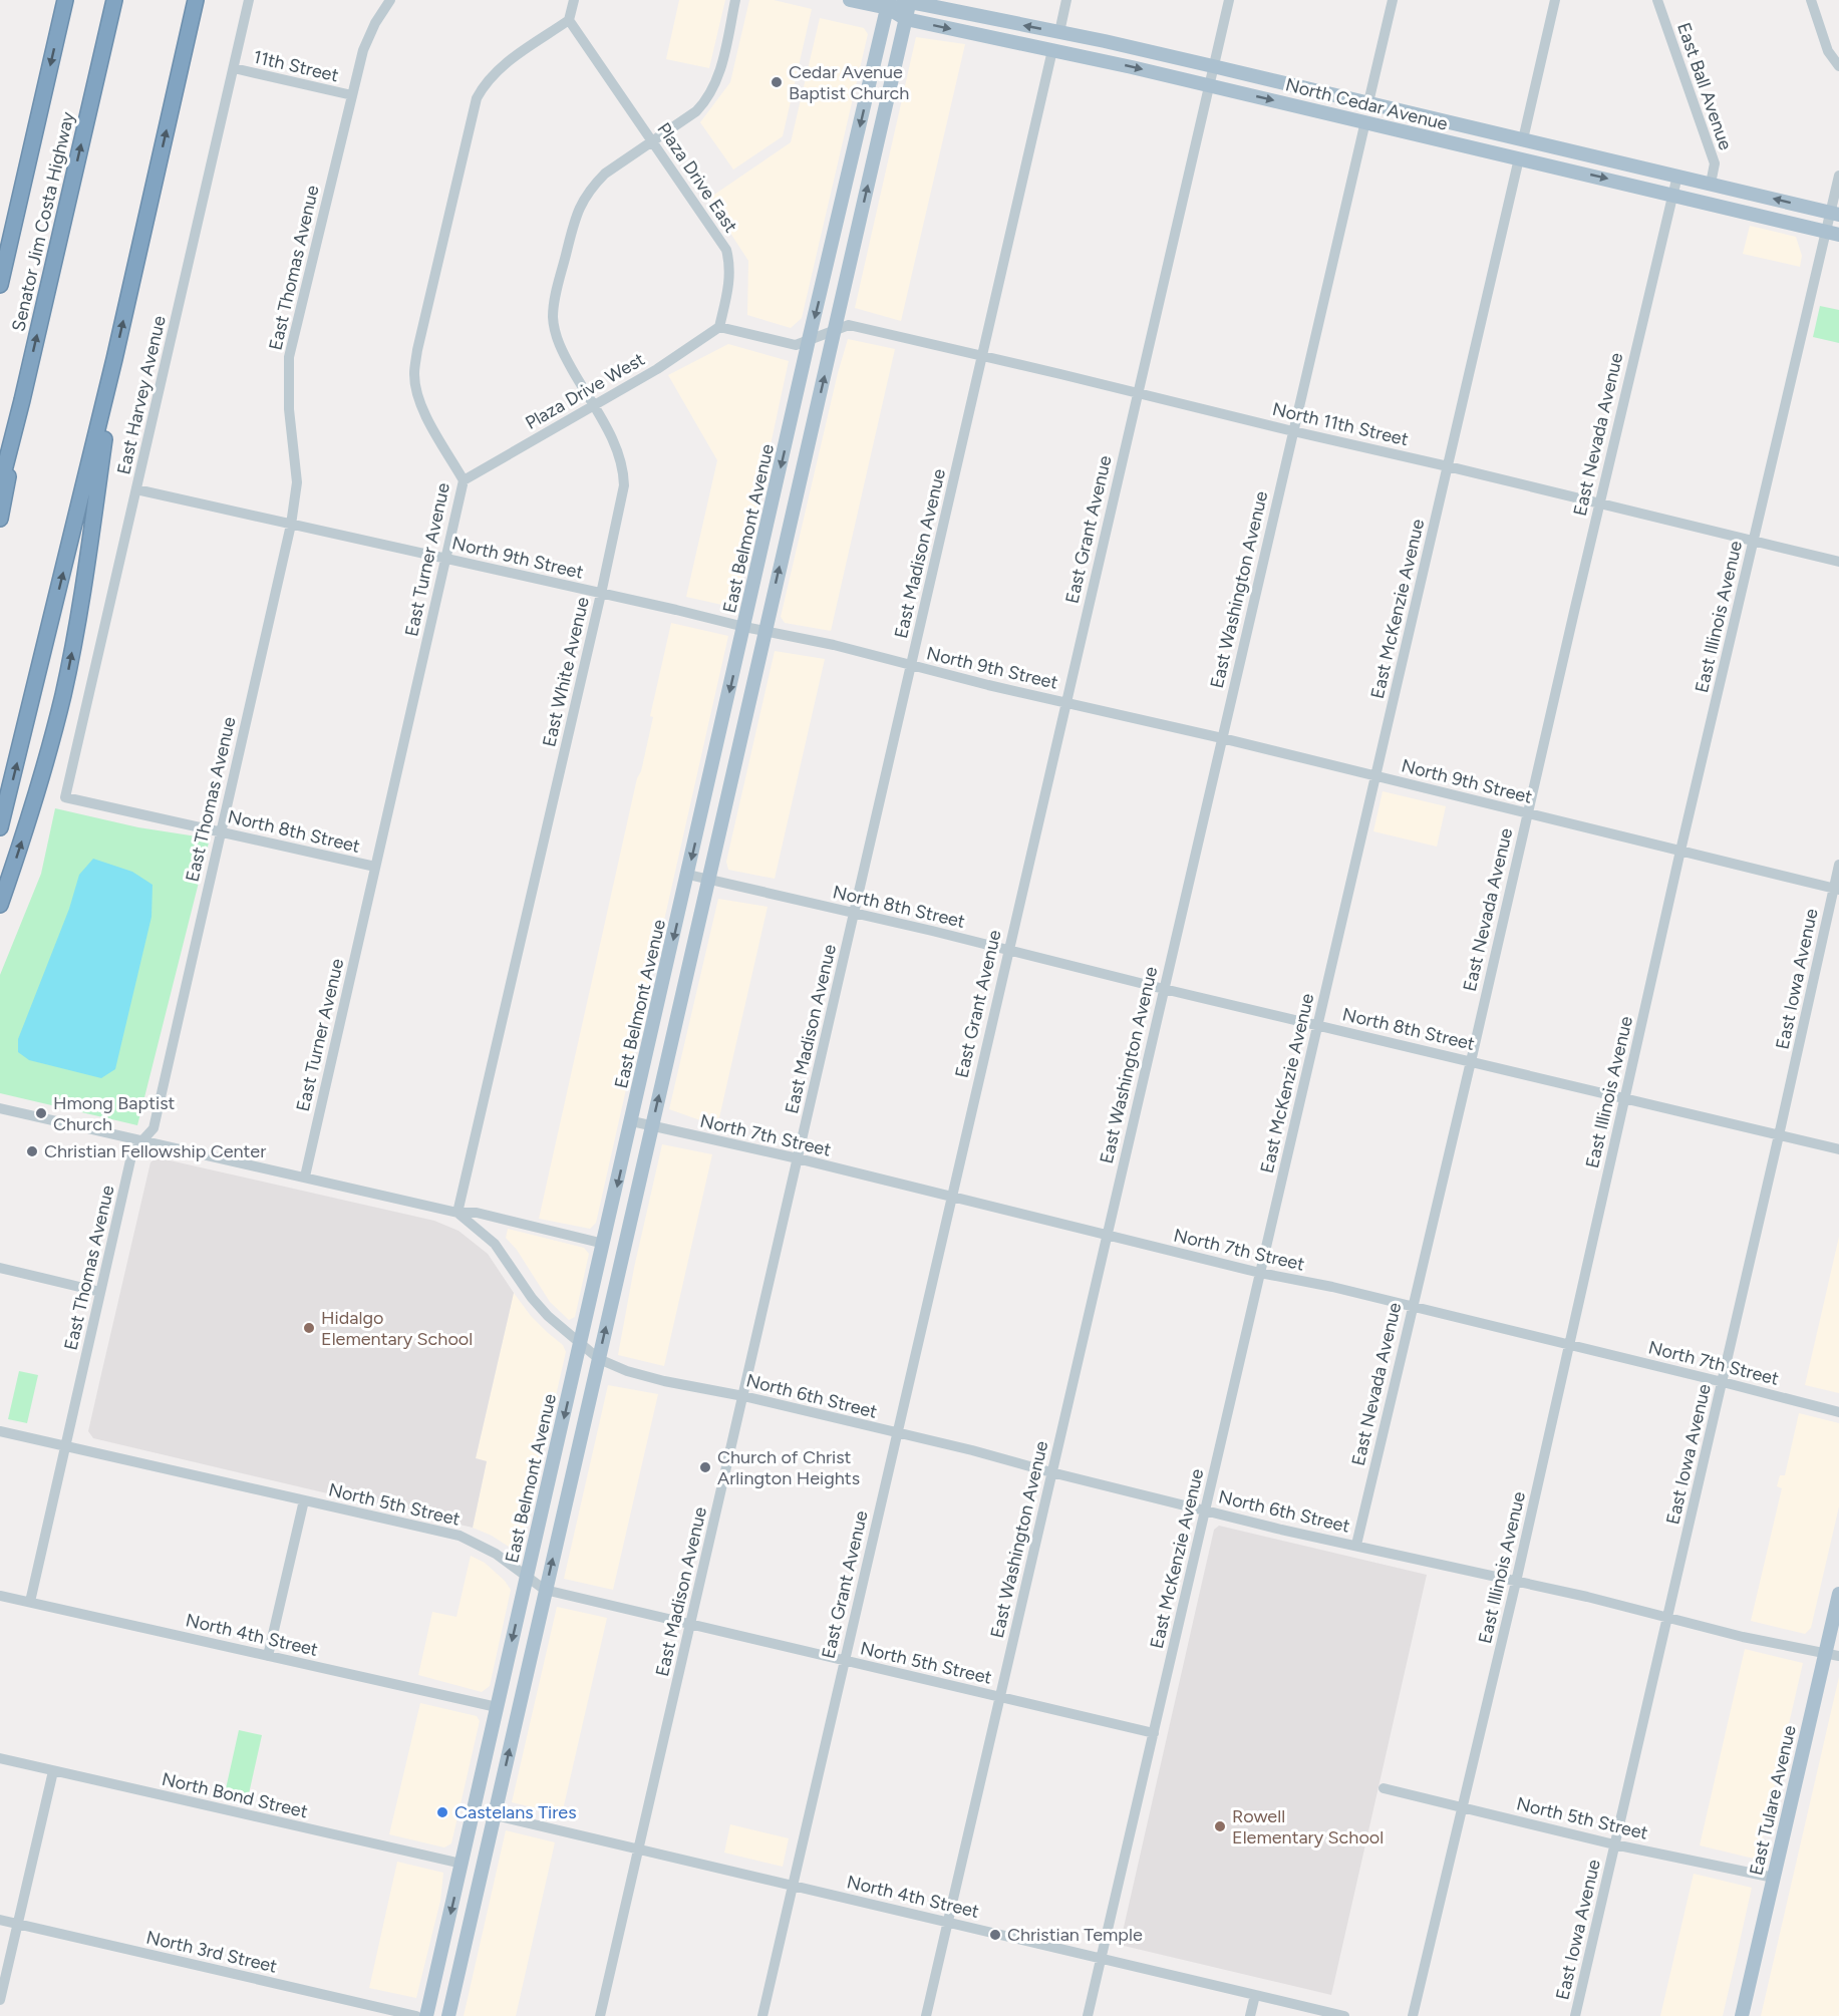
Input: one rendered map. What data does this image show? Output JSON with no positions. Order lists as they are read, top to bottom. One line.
{"streets":{"highway":["Senator Jim Costa Highway"],"main road":["North Cedar Avenue","East Belmont Avenue","East Tulare Avenue"],"street":["11th Street","East Ball Avenue","Plaza Drive East","East Thomas Avenue","Plaza Drive West","East Harvey Avenue","North 11th Street","East Nevada Avenue","East Grant Avenue","East Madison Avenue","North 9th Street","East Turner Avenue","East Washington Avenue","East McKenzie Avenue","East Illinois Avenue","East White Avenue","North 8th Street","East Iowa Avenue","North 7th Street","North 6th Street","North 5th Street","North 4th Street","North Bond Street","North 3rd Street"]},"crossings":[["11th Street","East Thomas Avenue"],["11th Street","East Harvey Avenue"],["East Ball Avenue","North Cedar Avenue"],["North Cedar Avenue","East Nevada Avenue"],["North Cedar Avenue","East Belmont Avenue"],["North Cedar Avenue","East Grant Avenue"],["North Cedar Avenue","East Madison Avenue"],["North Cedar Avenue","East Washington Avenue"],["North Cedar Avenue","East McKenzie Avenue"],["North Cedar Avenue","East Illinois Avenue"],["Plaza Drive East","Plaza Drive West"],["Plaza Drive East","East Turner Avenue"],["Plaza Drive East","East White Avenue"],["East Thomas Avenue","North 9th Street"],["East Thomas Avenue","North 8th Street"],["East Thomas Avenue","North 5th Street"],["East Thomas Avenue","North 4th Street"],["Plaza Drive West","East Turner Avenue"],["Plaza Drive West","East White Avenue"],["East Harvey Avenue","North 9th Street"],["East Harvey Avenue","North 8th Street"],["North 11th Street","East Nevada Avenue"],["North 11th Street","East Grant Avenue"],["North 11th Street","East Madison Avenue"],["North 11th Street","East Washington Avenue"],["North 11th Street","East McKenzie Avenue"],["North 11th Street","East Illinois Avenue"],["East Nevada Avenue","North 9th Street"],["East Nevada Avenue","North 8th Street"],["East Nevada Avenue","North 7th Street"],["East Nevada Avenue","North 6th Street"],["East Belmont Avenue","North 9th Street"],["East Belmont Avenue","North 8th Street"],["East Belmont Avenue","North 7th Street"],["East Belmont Avenue","North 6th Street"],["East Belmont Avenue","North 5th Street"],["East Belmont Avenue","North 4th Street"],["East Belmont Avenue","North Bond Street"],["East Grant Avenue","North 9th Street"],["East Grant Avenue","North 8th Street"],["East Grant Avenue","North 7th Street"],["East Grant Avenue","North 6th Street"],["East Grant Avenue","North 5th Street"],["East Grant Avenue","North 4th Street"],["East Madison Avenue","North 9th Street"],["East Madison Avenue","North 8th Street"],["East Madison Avenue","North 7th Street"],["East Madison Avenue","North 6th Street"],["East Madison Avenue","North 5th Street"],["East Madison Avenue","North 4th Street"],["North 9th Street","East Turner Avenue"],["North 9th Street","East Washington Avenue"],["North 9th Street","East McKenzie Avenue"],["North 9th Street","East Illinois Avenue"],["North 9th Street","East White Avenue"],["North 9th Street","East Iowa Avenue"],["East Turner Avenue","North 8th Street"],["East Washington Avenue","North 8th Street"],["East Washington Avenue","North 7th Street"],["East Washington Avenue","North 6th Street"],["East Washington Avenue","North 5th Street"],["East Washington Avenue","North 4th Street"],["East McKenzie Avenue","North 8th Street"],["East McKenzie Avenue","North 7th Street"],["East McKenzie Avenue","North 6th Street"],["East McKenzie Avenue","North 5th Street"],["East McKenzie Avenue","North 4th Street"],["East Illinois Avenue","North 8th Street"],["East Illinois Avenue","North 7th Street"],["East Illinois Avenue","North 6th Street"],["East Illinois Avenue","North 5th Street"],["East White Avenue","North 6th Street"],["North 8th Street","East Iowa Avenue"],["East Iowa Avenue","North 7th Street"],["East Iowa Avenue","North 6th Street"],["East Iowa Avenue","North 5th Street"],["North 6th Street","East Tulare Avenue"],["North 5th Street","East Tulare Avenue"]],"places":["Cedar Avenue Baptist Church","Hmong Baptist Church","Christian Fellowship Center","Hidalgo Elementary School","Church of Christ Arlington Heights","Castelans Tires","Rowell Elementary School","Christian Temple"]}
